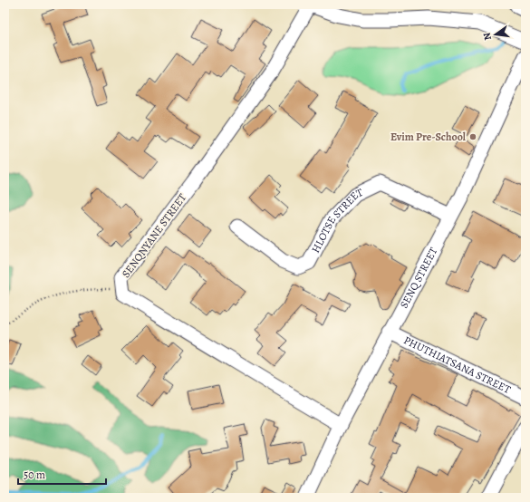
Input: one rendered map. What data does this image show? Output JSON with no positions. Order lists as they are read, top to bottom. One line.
{"streets":{"street":["HLOTSE STREET","SENQNYANE STREET","SENQ STREET","PHUTHIATSANA STREET"]},"crossings":[["HLOTSE STREET","SENQ STREET"],["SENQNYANE STREET","SENQ STREET"],["SENQ STREET","PHUTHIATSANA STREET"]],"places":["Evim Pre-School"],"scale_bar":"50 m","north":"left"}
